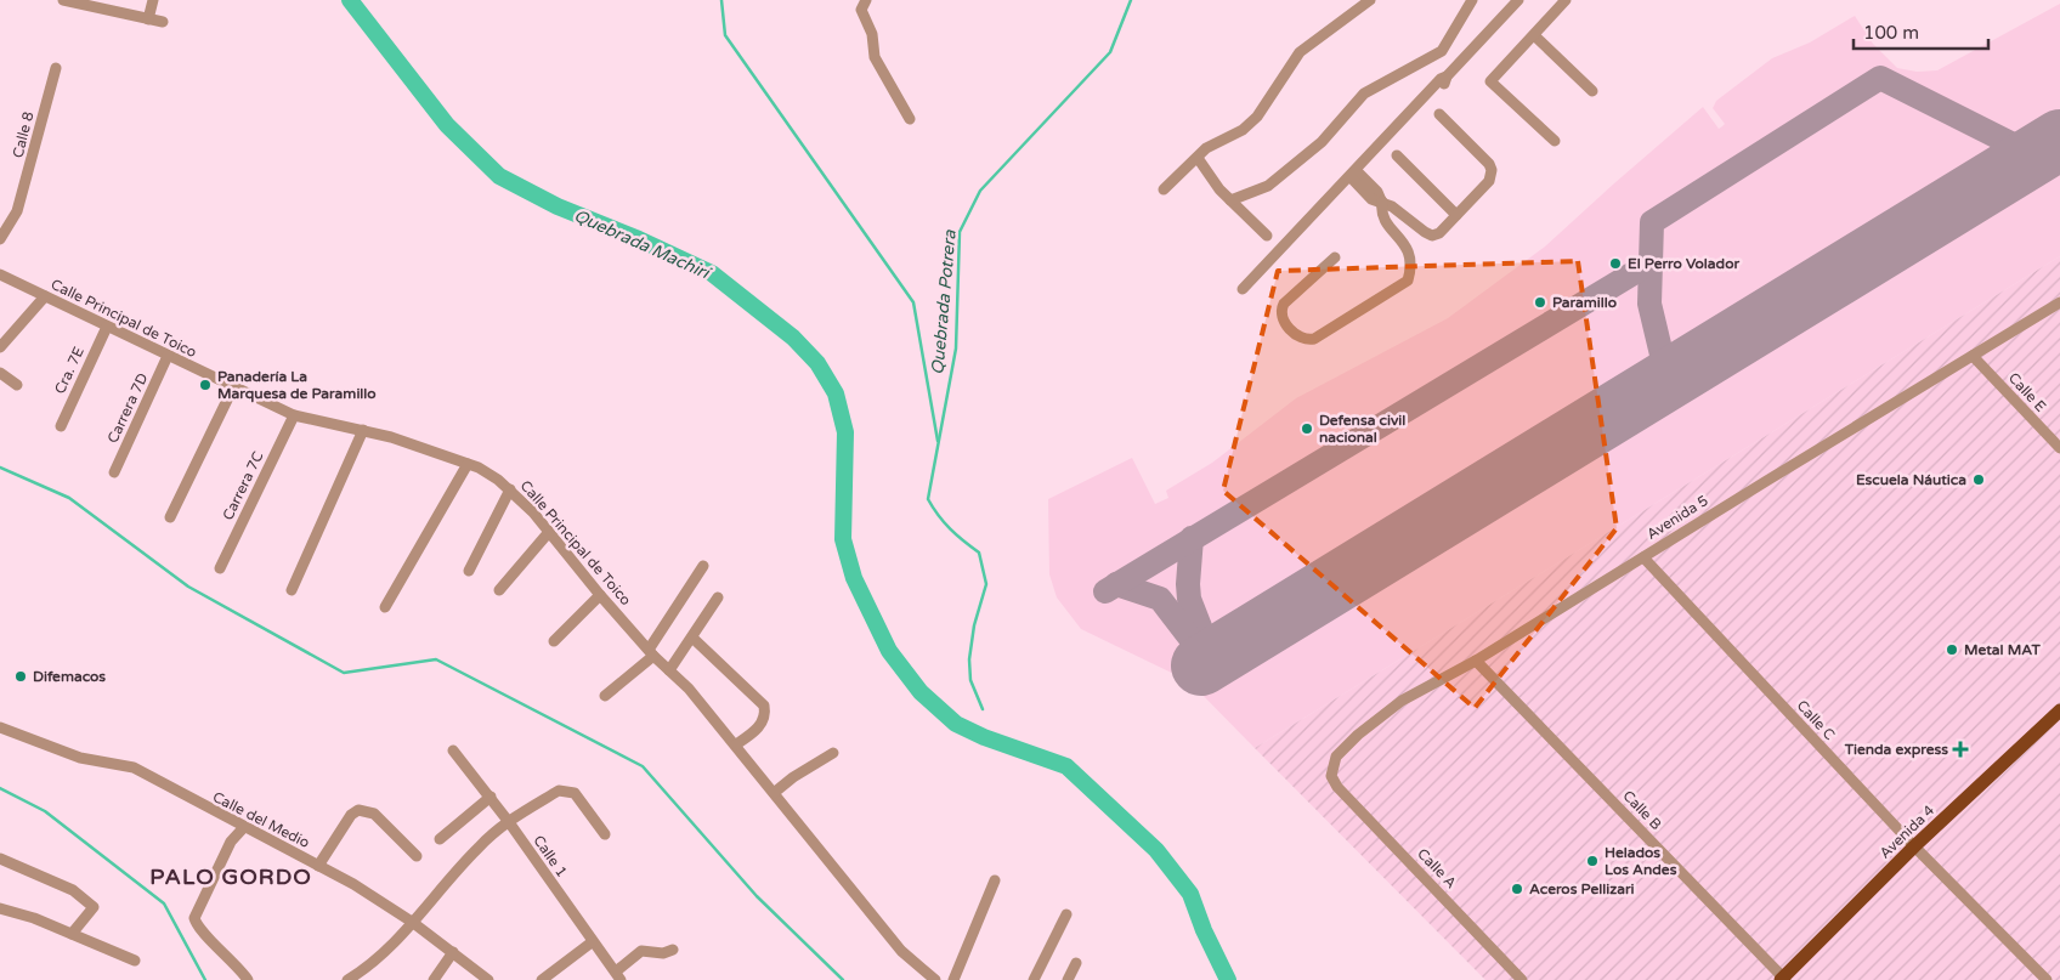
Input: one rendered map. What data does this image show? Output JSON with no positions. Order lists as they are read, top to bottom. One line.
{"streets":{"main road":["Avenida 4"],"street":["Calle 8","Calle Principal de Toico","Cra. 7E","Calle E","Carrera 7D","Carrera 7C","Avenida 5","Calle C","Calle B","Calle del Medio","Calle 1","Calle A"]},"crossings":[["Calle Principal de Toico","Cra. 7E"],["Calle Principal de Toico","Carrera 7D"],["Calle Principal de Toico","Carrera 7C"],["Calle E","Avenida 5"],["Avenida 5","Calle C"],["Avenida 5","Calle B"],["Avenida 5","Calle A"],["Calle C","Avenida 4"],["Calle B","Avenida 4"]],"districts":["PALO GORDO"],"water":["Quebrada Machirí","Quebrada Potrera"],"places":{"other":["El Perro Volador","Paramillo","Panadería La Marquesa de Paramillo","Defensa civil nacional","Escuela Náutica","Metal MAT","Difemacos","Helados Los Andes","Aceros Pellizari"],"health":["Tienda express"]},"scale_bar":"100 m"}
